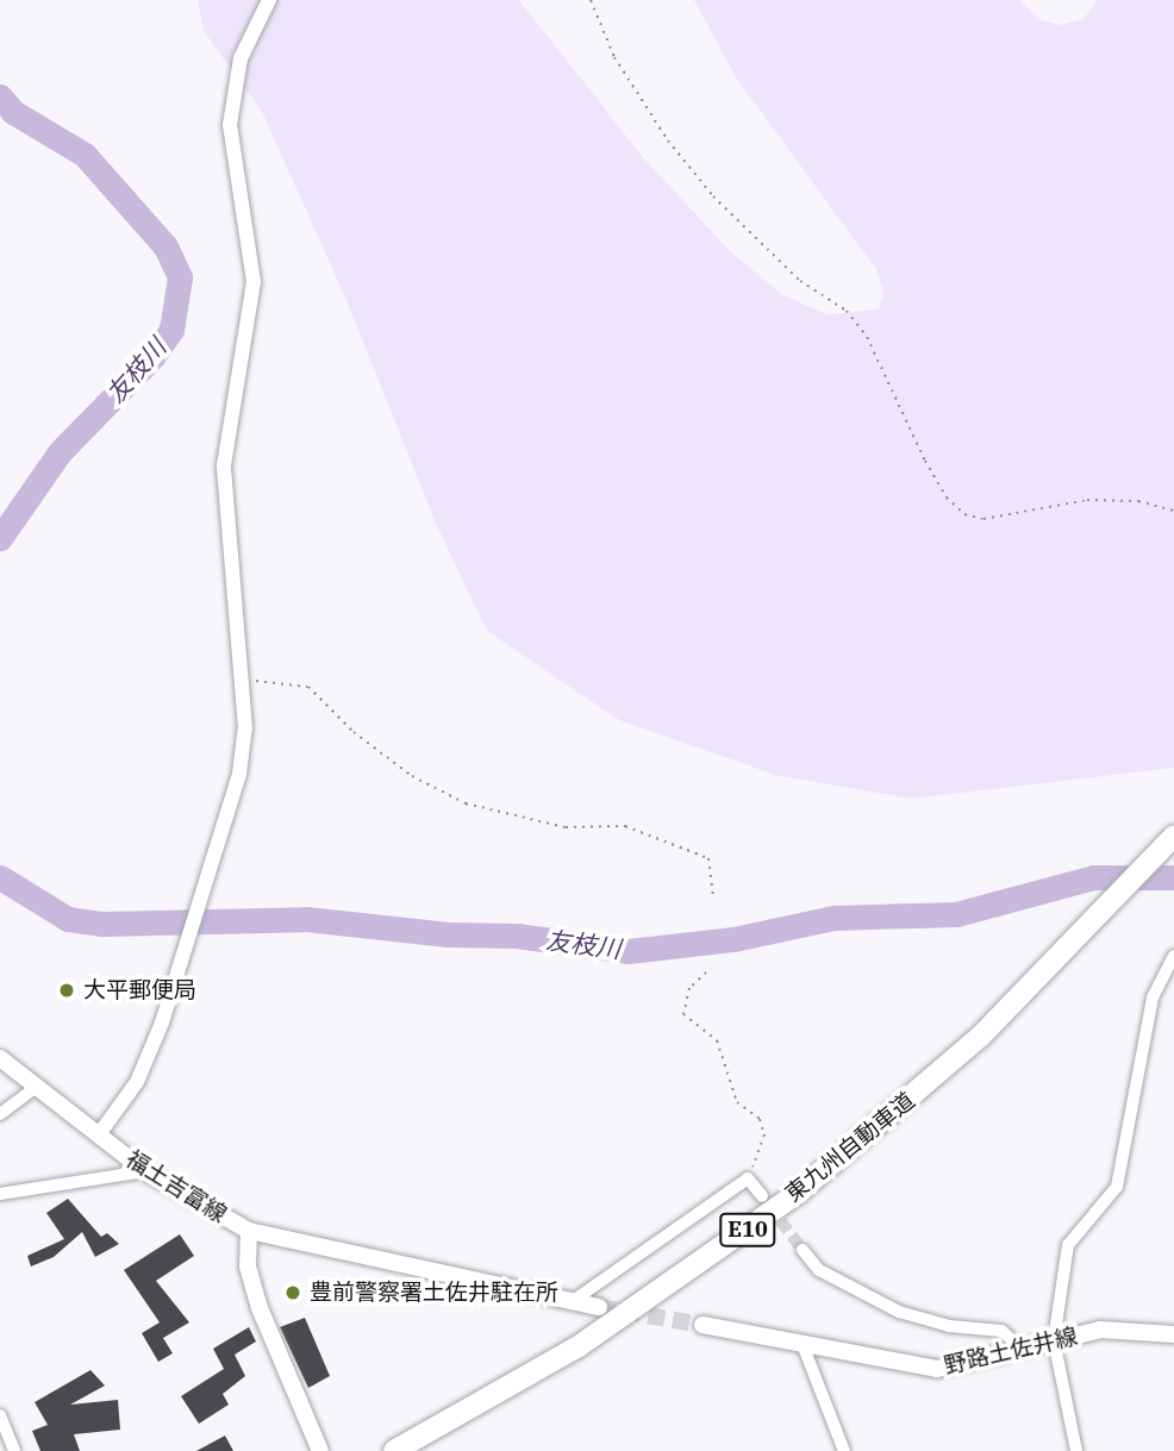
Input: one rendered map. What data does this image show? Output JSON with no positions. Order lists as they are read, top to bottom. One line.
{"streets":{"highway":["東九州自動車道","E10"],"main road":["福土吉富線","野路土佐井線"]},"water":["友枝川"],"places":["大平郵便局","豊前警察署土佐井駐在所"]}
